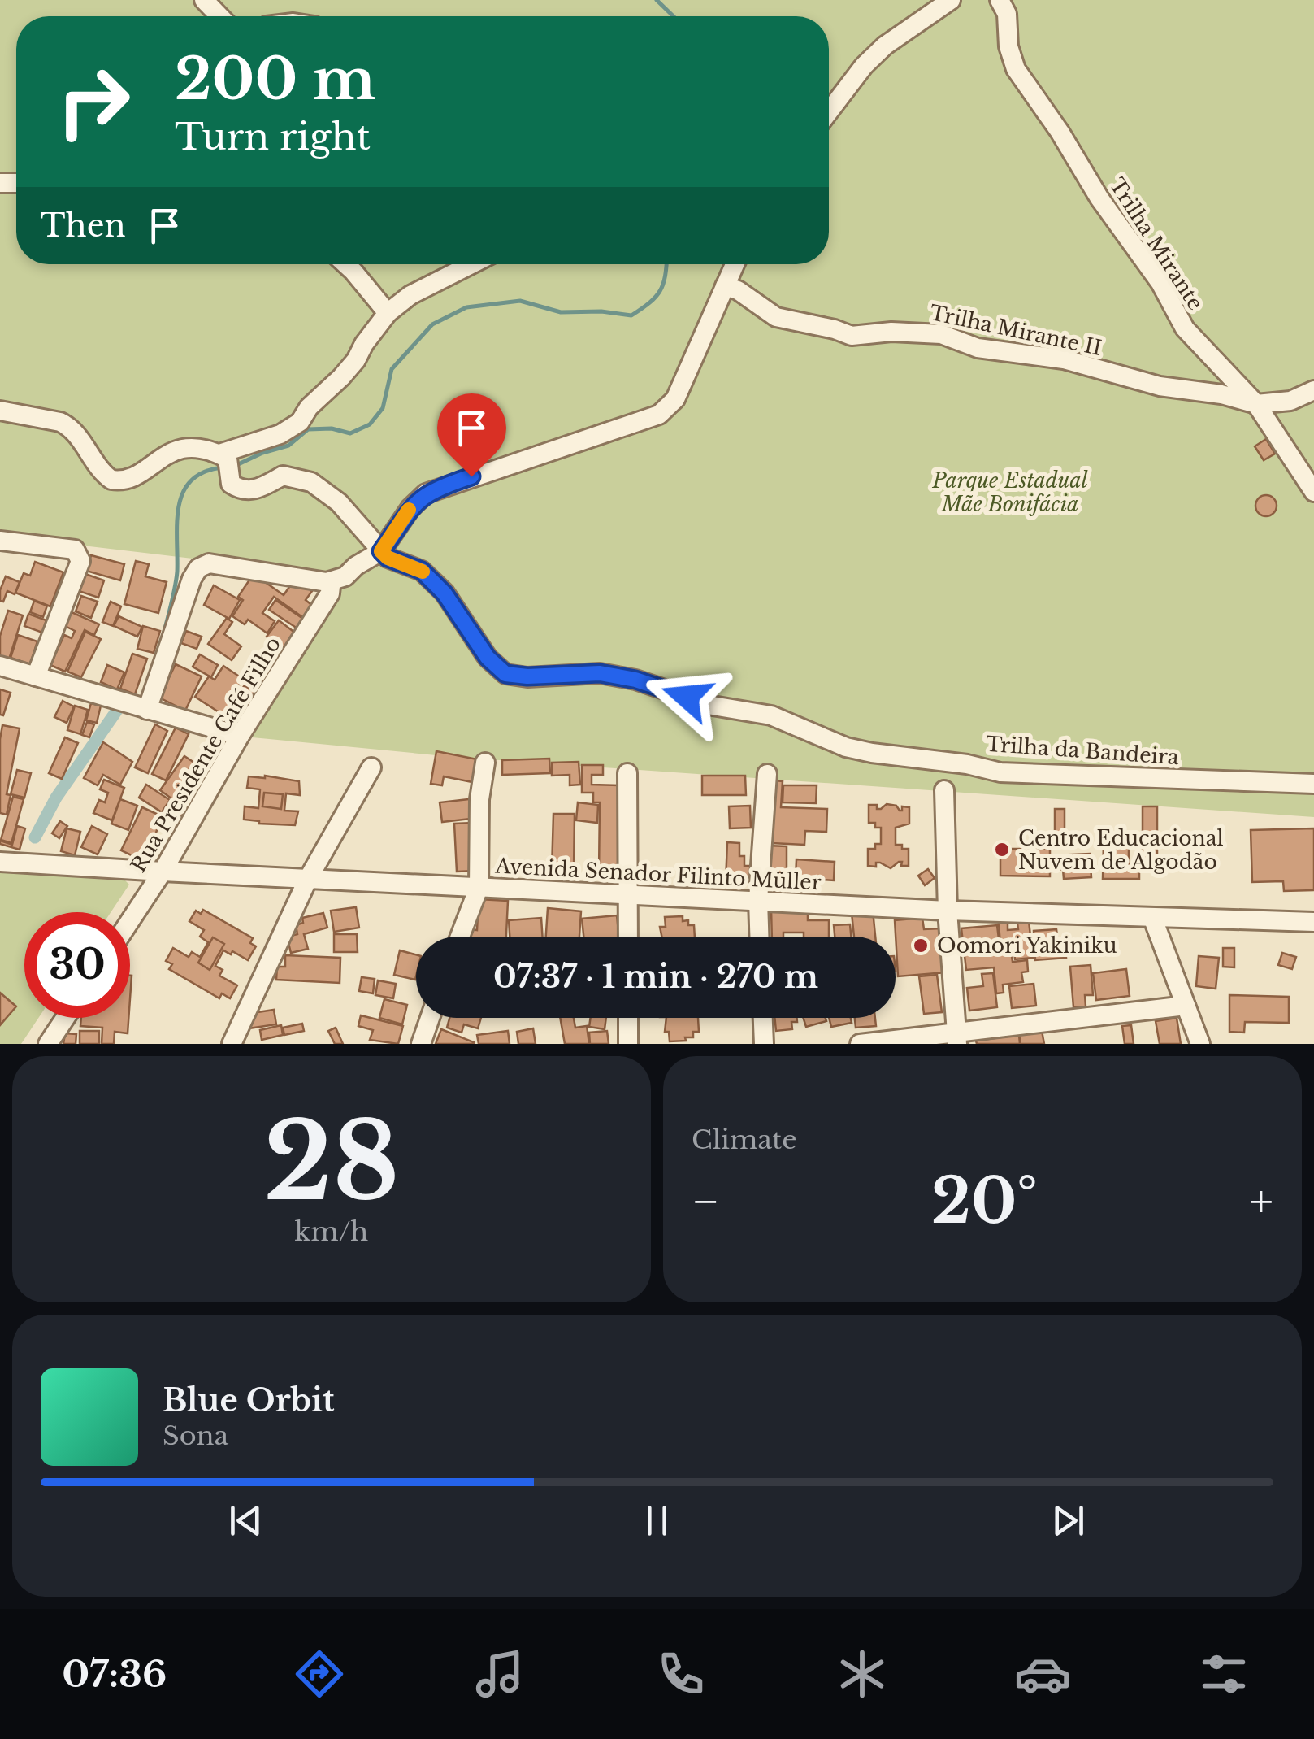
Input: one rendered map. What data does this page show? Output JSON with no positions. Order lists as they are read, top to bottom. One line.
{"streets":{"street":["Trilha Mirante","Trilha Mirante II","Trilha da Bandeira","Rua Presidente Café Filho","Avenida Senador Filinto Müller"]},"crossings":[["Trilha Mirante","Trilha Mirante II"],["Rua Presidente Café Filho","Avenida Senador Filinto Müller"]],"parks":["Parque Estadual Mãe Bonifácia"],"places":["Centro Educacional Nuvem de Algodão","Oomori Yakiniku"],"page":{"turn":["200 m","Turn right"],"then":"Then","limit":"30","trip":"07:37 · 1 min · 270 m","tile":[["28","km/h"],"Climate"],"heat":["−","20°","+"],"song":["Blue Orbit","Sona"],"tabs":"07:36"}}
